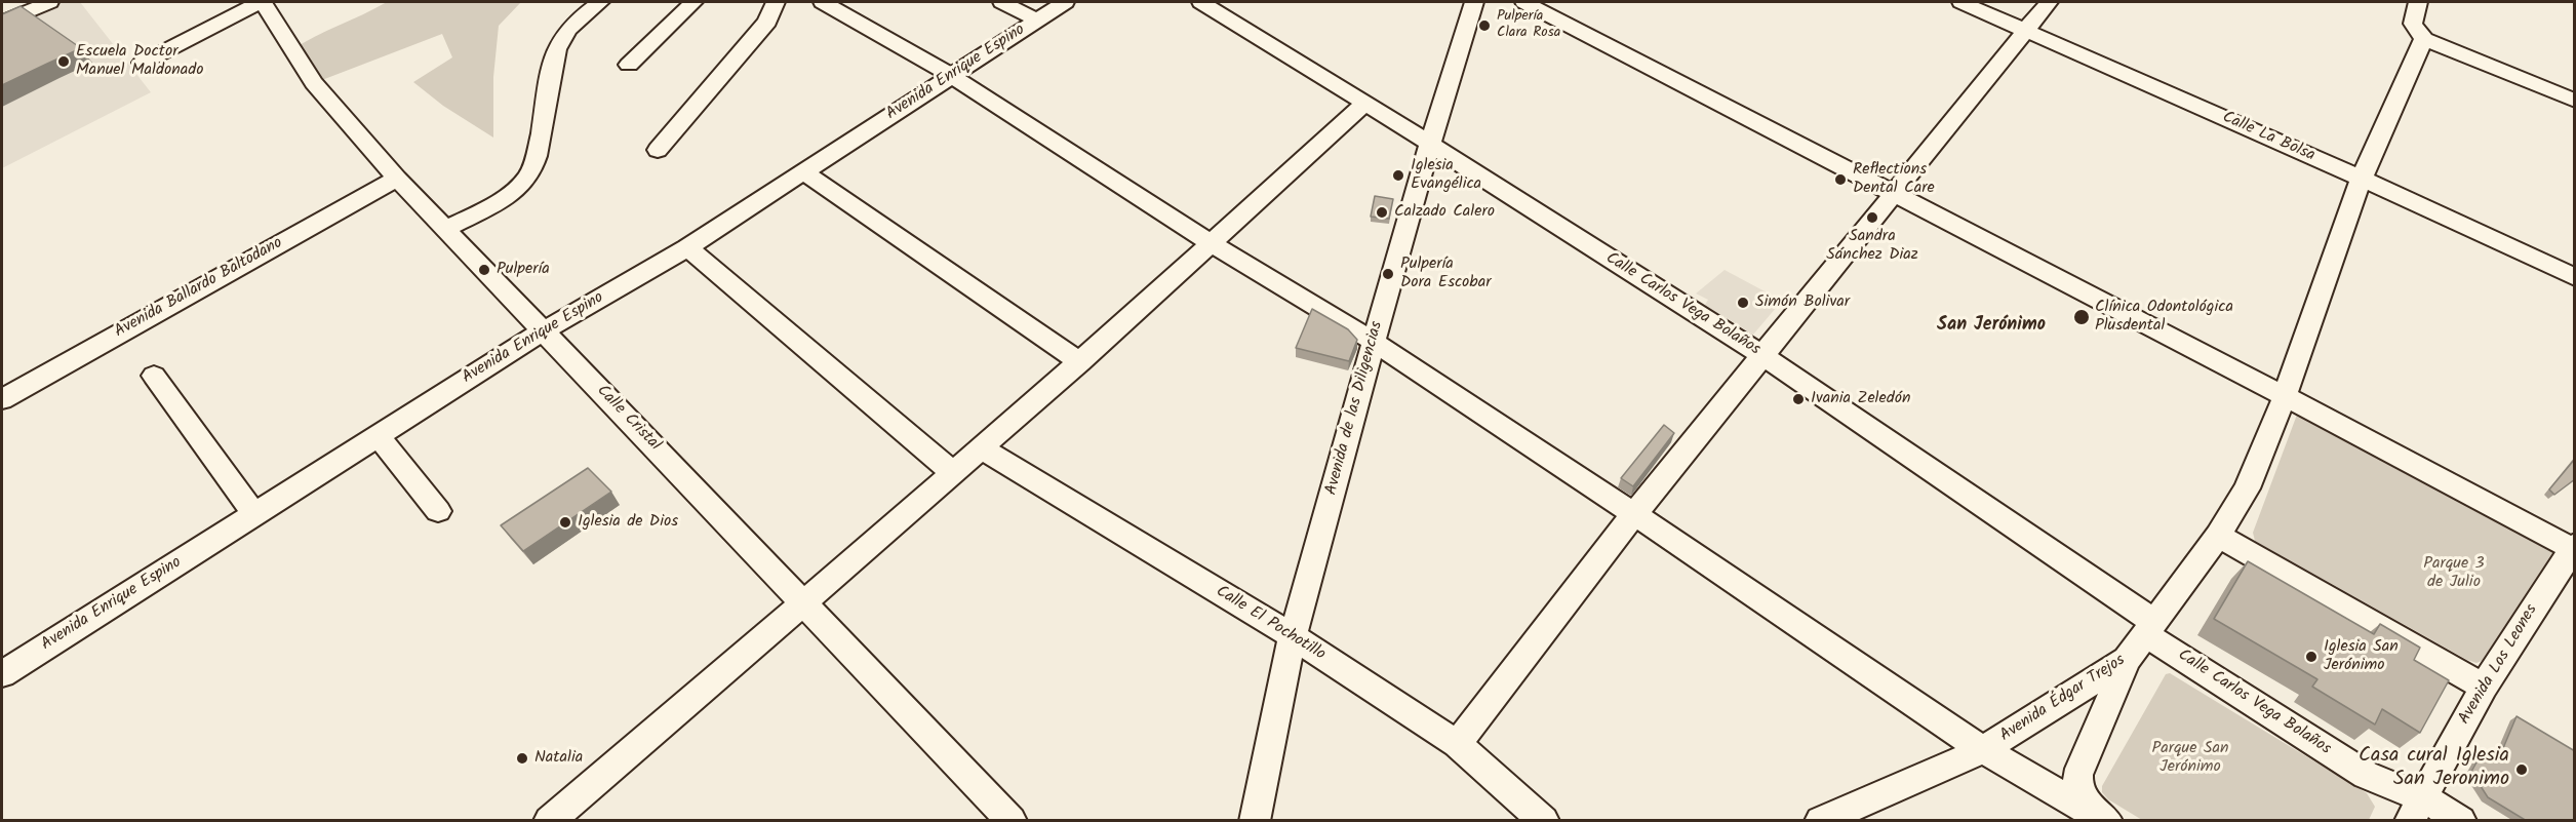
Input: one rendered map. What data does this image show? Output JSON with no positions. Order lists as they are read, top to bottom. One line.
{"streets":{"street":["Avenida Enrique Espino","Calle La Bolsa","Avenida Ballardo Baltodano","Calle Carlos Vega Bolaños","Avenida de las Diligencias","Calle Cristal","Calle El Pochotillo","Avenida Los Leones","Avenida Édgar Trejos"]},"crossings":[["Avenida Enrique Espino","Calle Cristal"],["Calle La Bolsa","Avenida Édgar Trejos"],["Avenida Ballardo Baltodano","Calle Cristal"],["Calle Carlos Vega Bolaños","Avenida de las Diligencias"],["Calle Carlos Vega Bolaños","Avenida Los Leones"],["Calle Carlos Vega Bolaños","Avenida Édgar Trejos"],["Avenida de las Diligencias","Calle El Pochotillo"]],"districts":["San Jerónimo"],"parks":["Parque 3 de Julio","Parque San Jerónimo"],"places":["Pulpería Clara Rosa","Escuela Doctor Manuel Maldonado","Iglesia Evangélica","Reflections Dental Care","Calzado Calero","Sandra Sánchez Diaz","Pulpería","Pulpería Dora Escobar","Simón Bolivar","Clínica Odontológica Plusdental","Ivania Zeledón","Iglesia de Dios","Iglesia San Jerónimo","Natalia","Casa cural Iglesia San Jeronimo"]}
